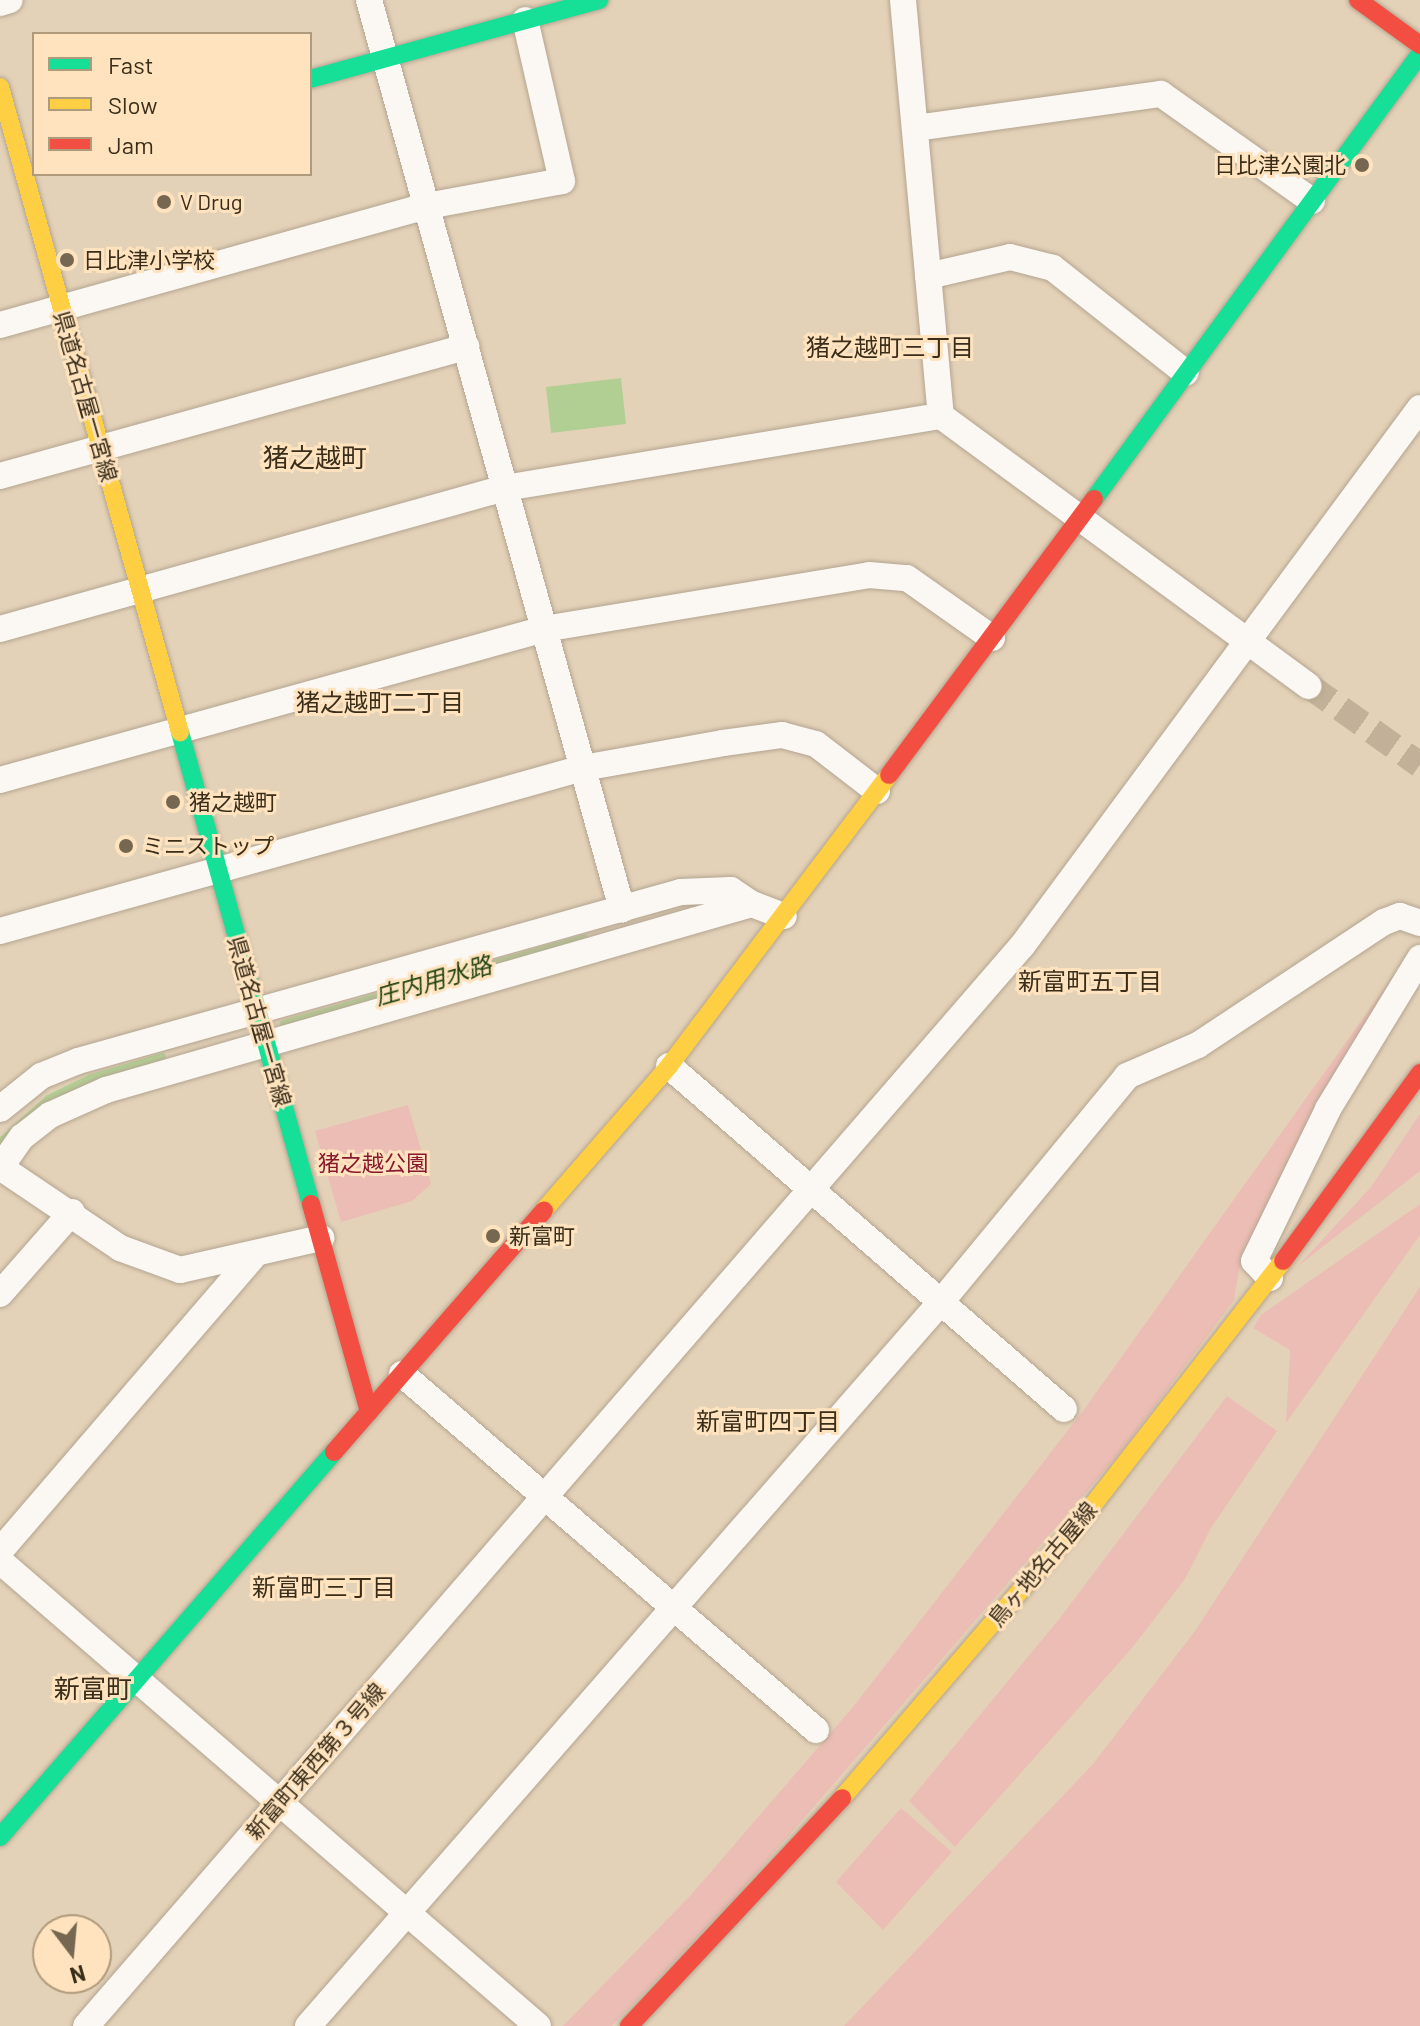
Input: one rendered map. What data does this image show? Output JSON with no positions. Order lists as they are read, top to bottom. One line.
{"streets":{"main road":["県道名古屋一宮線","鳥ヶ地名古屋線"],"street":["新富町東西第３号線"]},"districts":["猪之越町三丁目","猪之越町","猪之越町二丁目","新富町五丁目","新富町四丁目","新富町三丁目","新富町"],"water":["庄内用水路"],"parks":["猪之越公園"],"places":["日比津公園北","V Drug","日比津小学校","猪之越町","ミニストップ","新富町"],"legend":["Fast","Slow","Jam"],"north":"bottom"}
